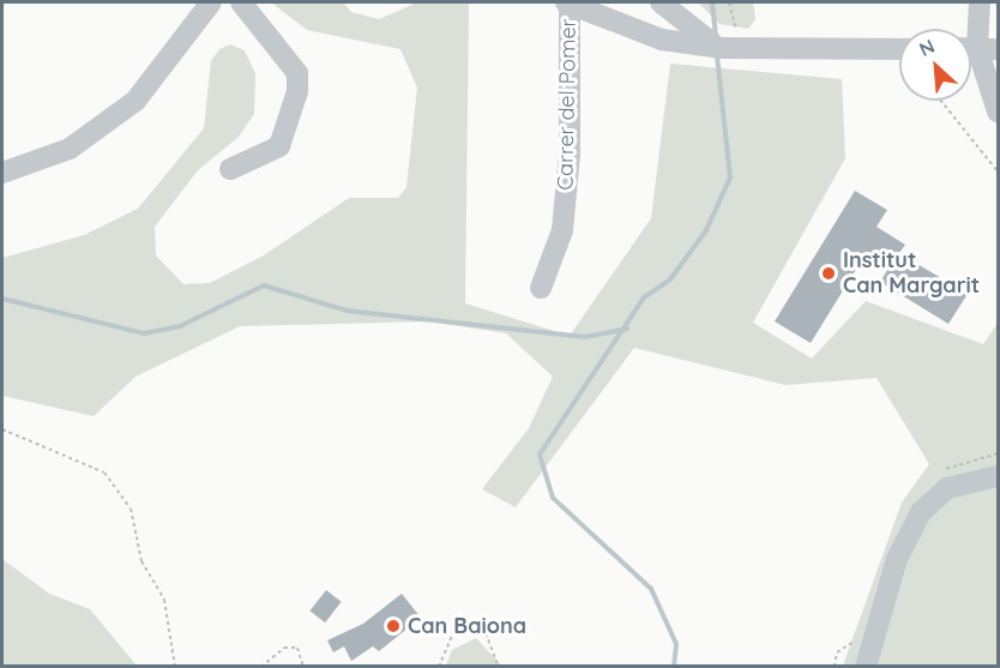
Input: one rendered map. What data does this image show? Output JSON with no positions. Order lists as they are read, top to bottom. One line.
{"streets":{"street":["Carrer del Pomer"]},"places":["Institut Can Margarit","Can Baiona"],"north":"top left"}
